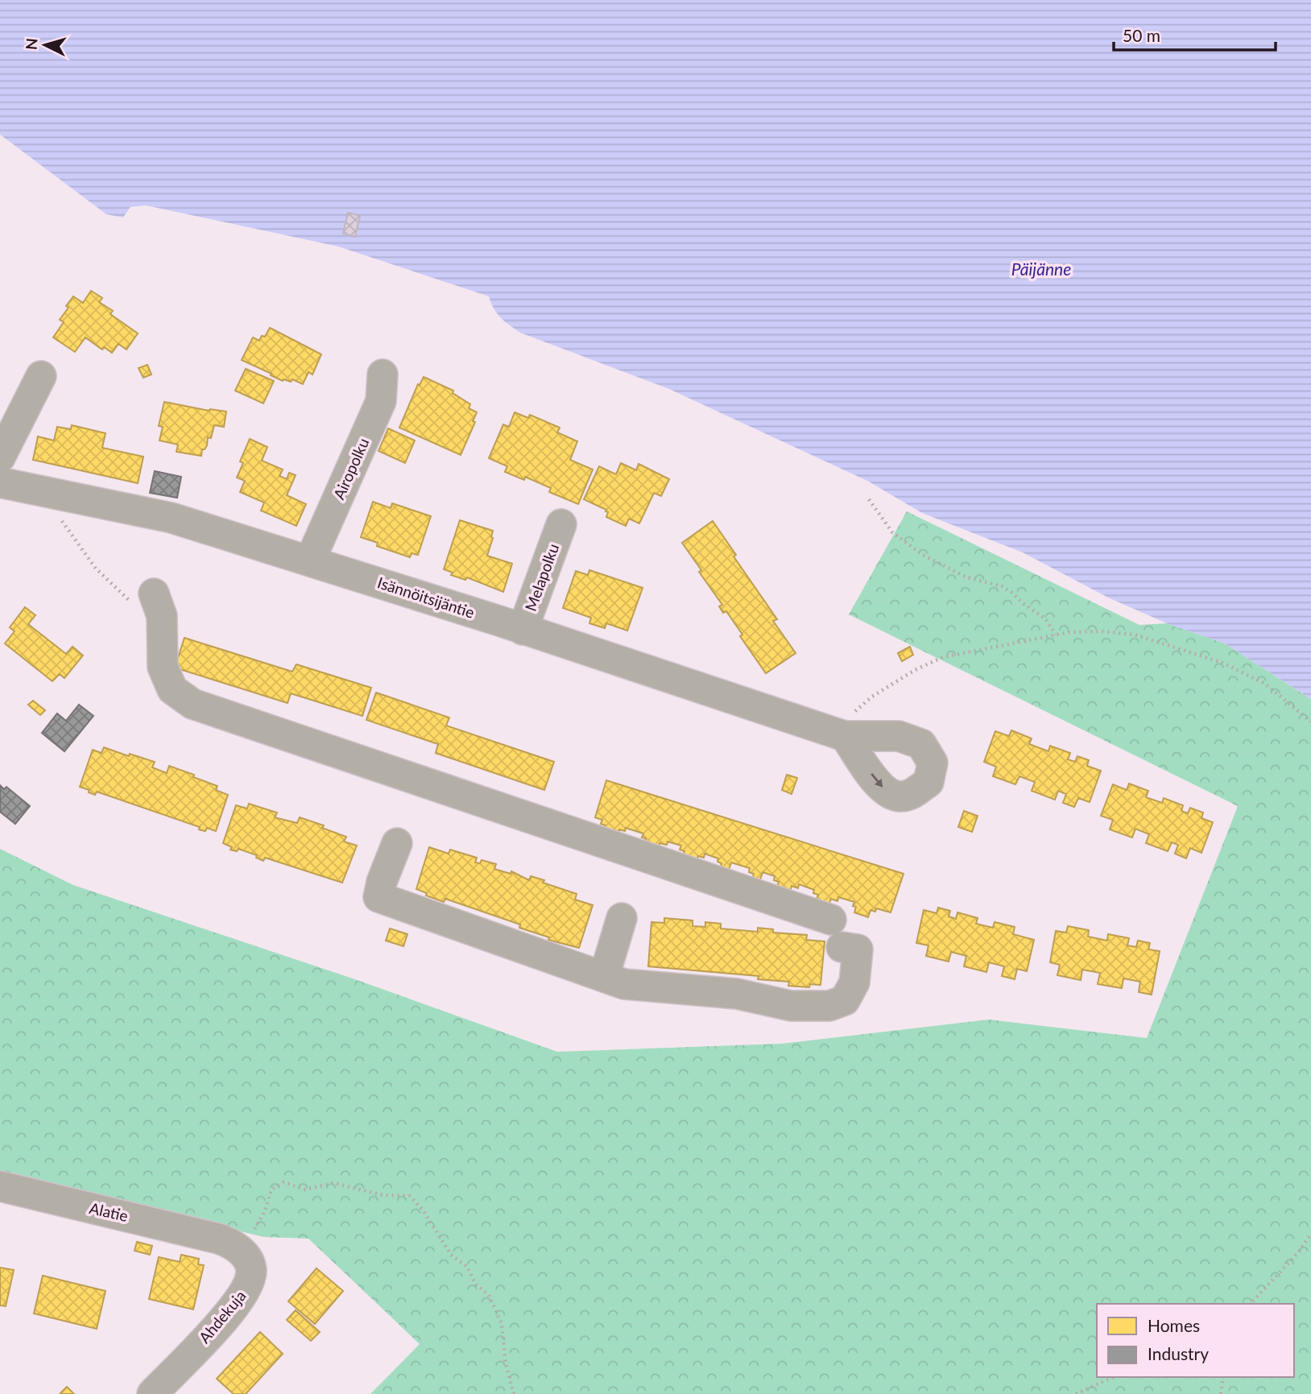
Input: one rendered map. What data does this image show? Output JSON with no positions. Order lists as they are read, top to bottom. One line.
{"streets":{"street":["Airopolku","Melapolku","Isännöitsijäntie","Alatie","Ahdekuja"]},"crossings":[["Airopolku","Isännöitsijäntie"],["Melapolku","Isännöitsijäntie"],["Alatie","Ahdekuja"]],"water":["Päijänne"],"legend":["Homes","Industry"],"scale_bar":"50 m","north":"left"}
